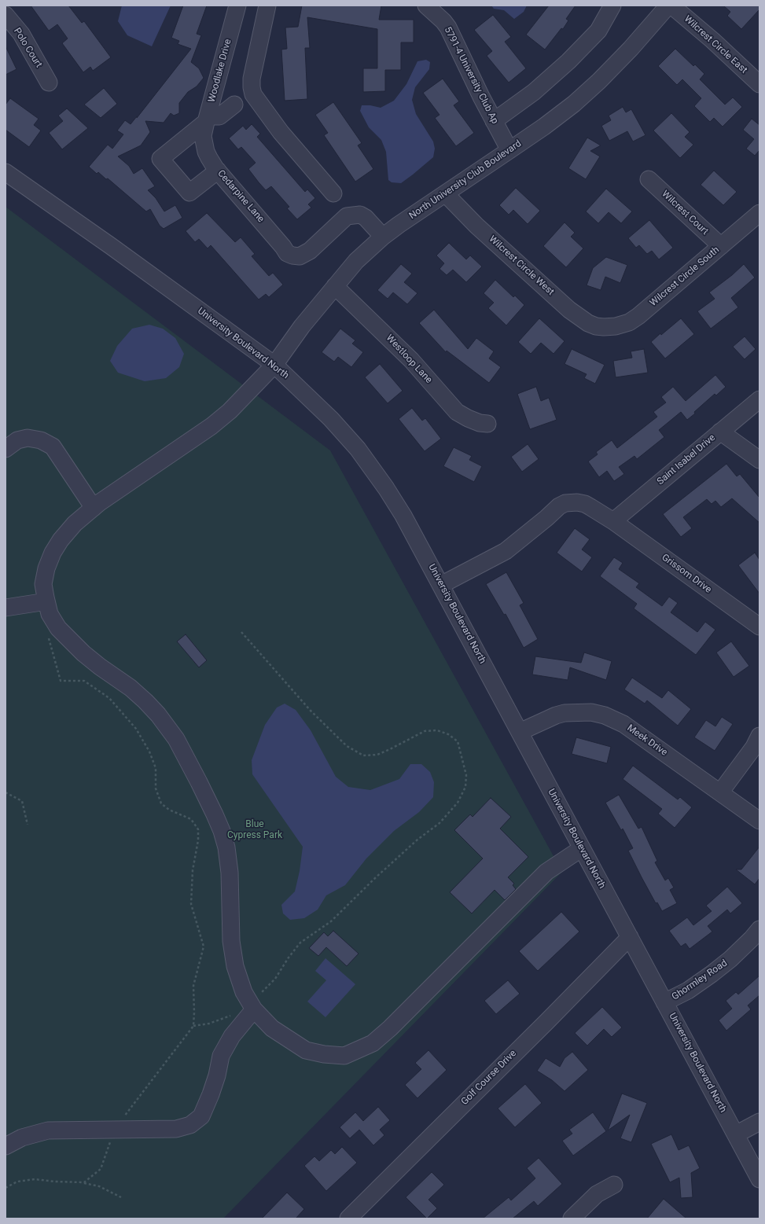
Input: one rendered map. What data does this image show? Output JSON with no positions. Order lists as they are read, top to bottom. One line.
{"streets":{"street":["Wilcrest Circle East","Polo Court","Woodlake Drive","5791-4 University Club Ap","North University Club Boulevard","Cedarpine Lane","Wilcrest Court","Wilcrest Circle West","Wilcrest Circle South","University Boulevard North","Westloop Lane","Saint Isabel Drive","Grissom Drive","Meek Drive","Ghormley Road","Golf Course Drive"]},"crossings":[["Woodlake Drive","Cedarpine Lane"],["5791-4 University Club Ap","North University Club Boulevard"],["North University Club Boulevard","Cedarpine Lane"],["North University Club Boulevard","Wilcrest Circle West"],["North University Club Boulevard","University Boulevard North"],["North University Club Boulevard","Westloop Lane"],["Wilcrest Court","Wilcrest Circle South"],["Wilcrest Circle West","Wilcrest Circle South"],["University Boulevard North","Grissom Drive"],["University Boulevard North","Meek Drive"],["University Boulevard North","Ghormley Road"],["University Boulevard North","Golf Course Drive"],["Saint Isabel Drive","Grissom Drive"]],"parks":["Blue Cypress Park"]}
